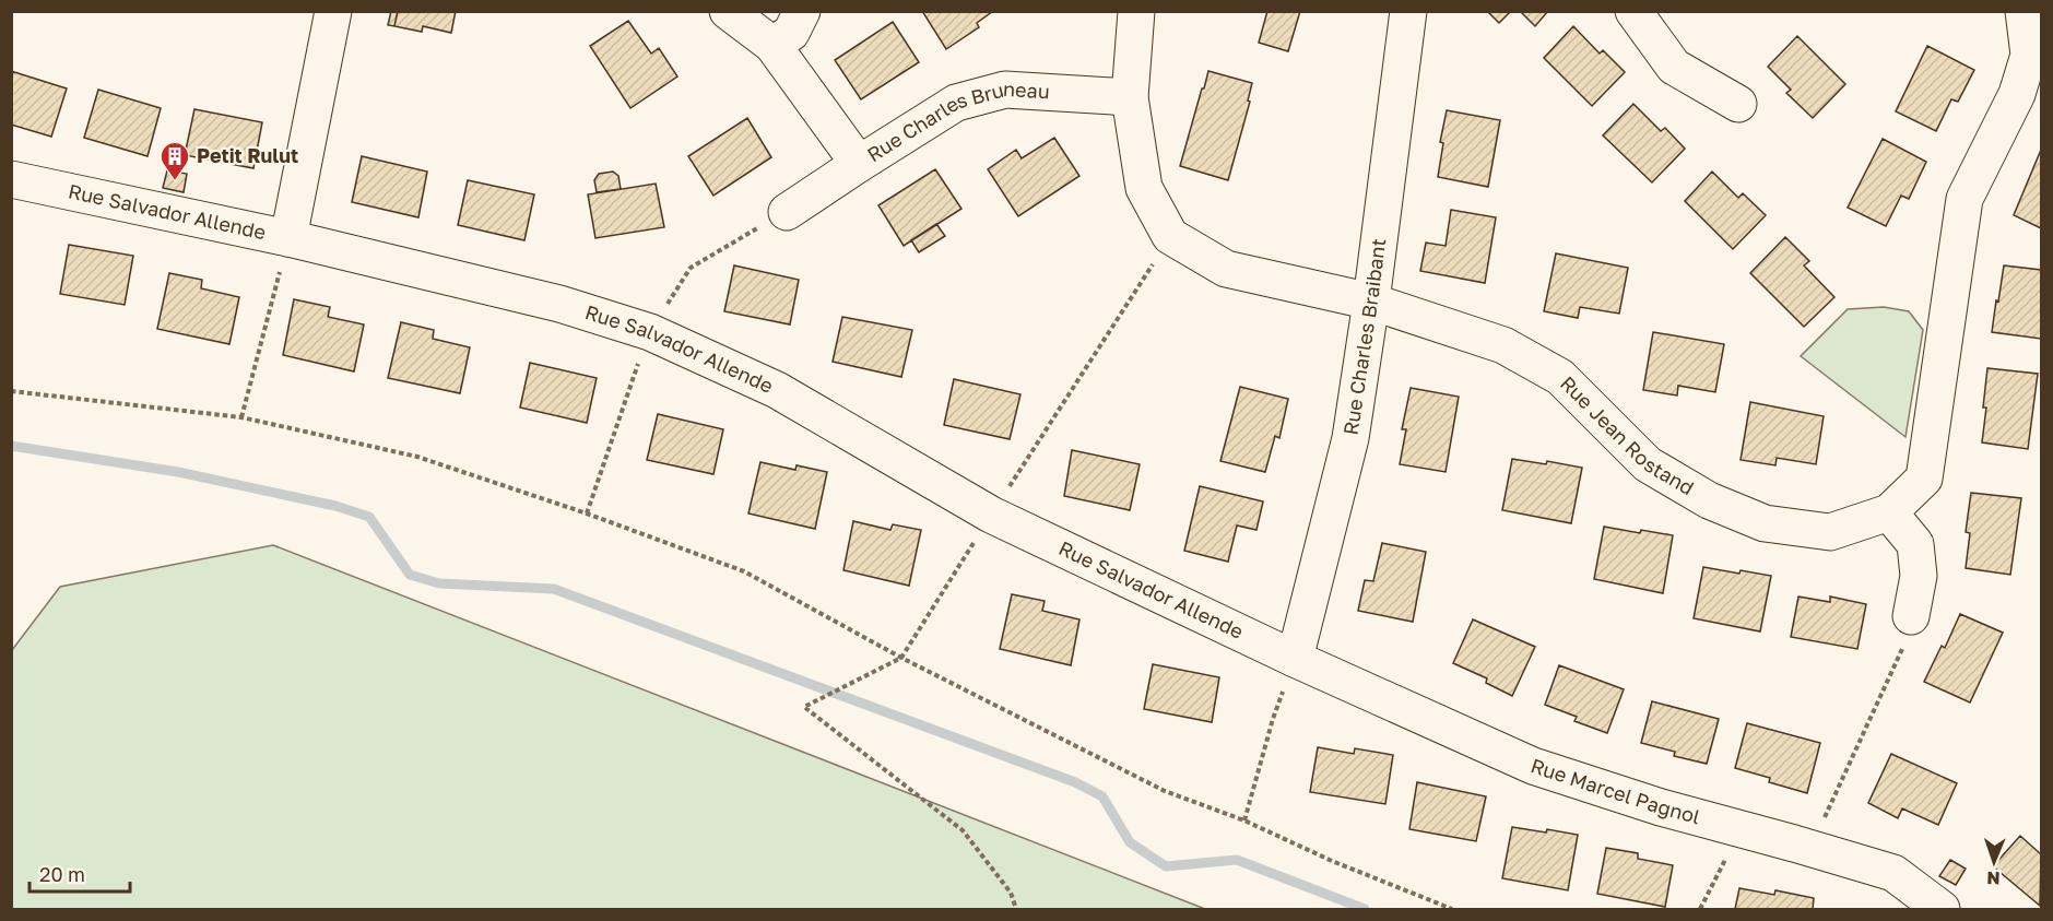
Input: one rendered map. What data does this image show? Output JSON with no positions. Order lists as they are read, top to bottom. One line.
{"streets":{"street":["Rue Charles Bruneau","Rue Salvador Allende","Rue Charles Braibant","Rue Jean Rostand","Rue Marcel Pagnol"]},"crossings":[["Rue Salvador Allende","Rue Charles Braibant"],["Rue Salvador Allende","Rue Marcel Pagnol"],["Rue Charles Braibant","Rue Jean Rostand"],["Rue Charles Braibant","Rue Marcel Pagnol"]],"places":{"building":["Petit Rulut"]},"scale_bar":"20 m","north":"bottom"}
